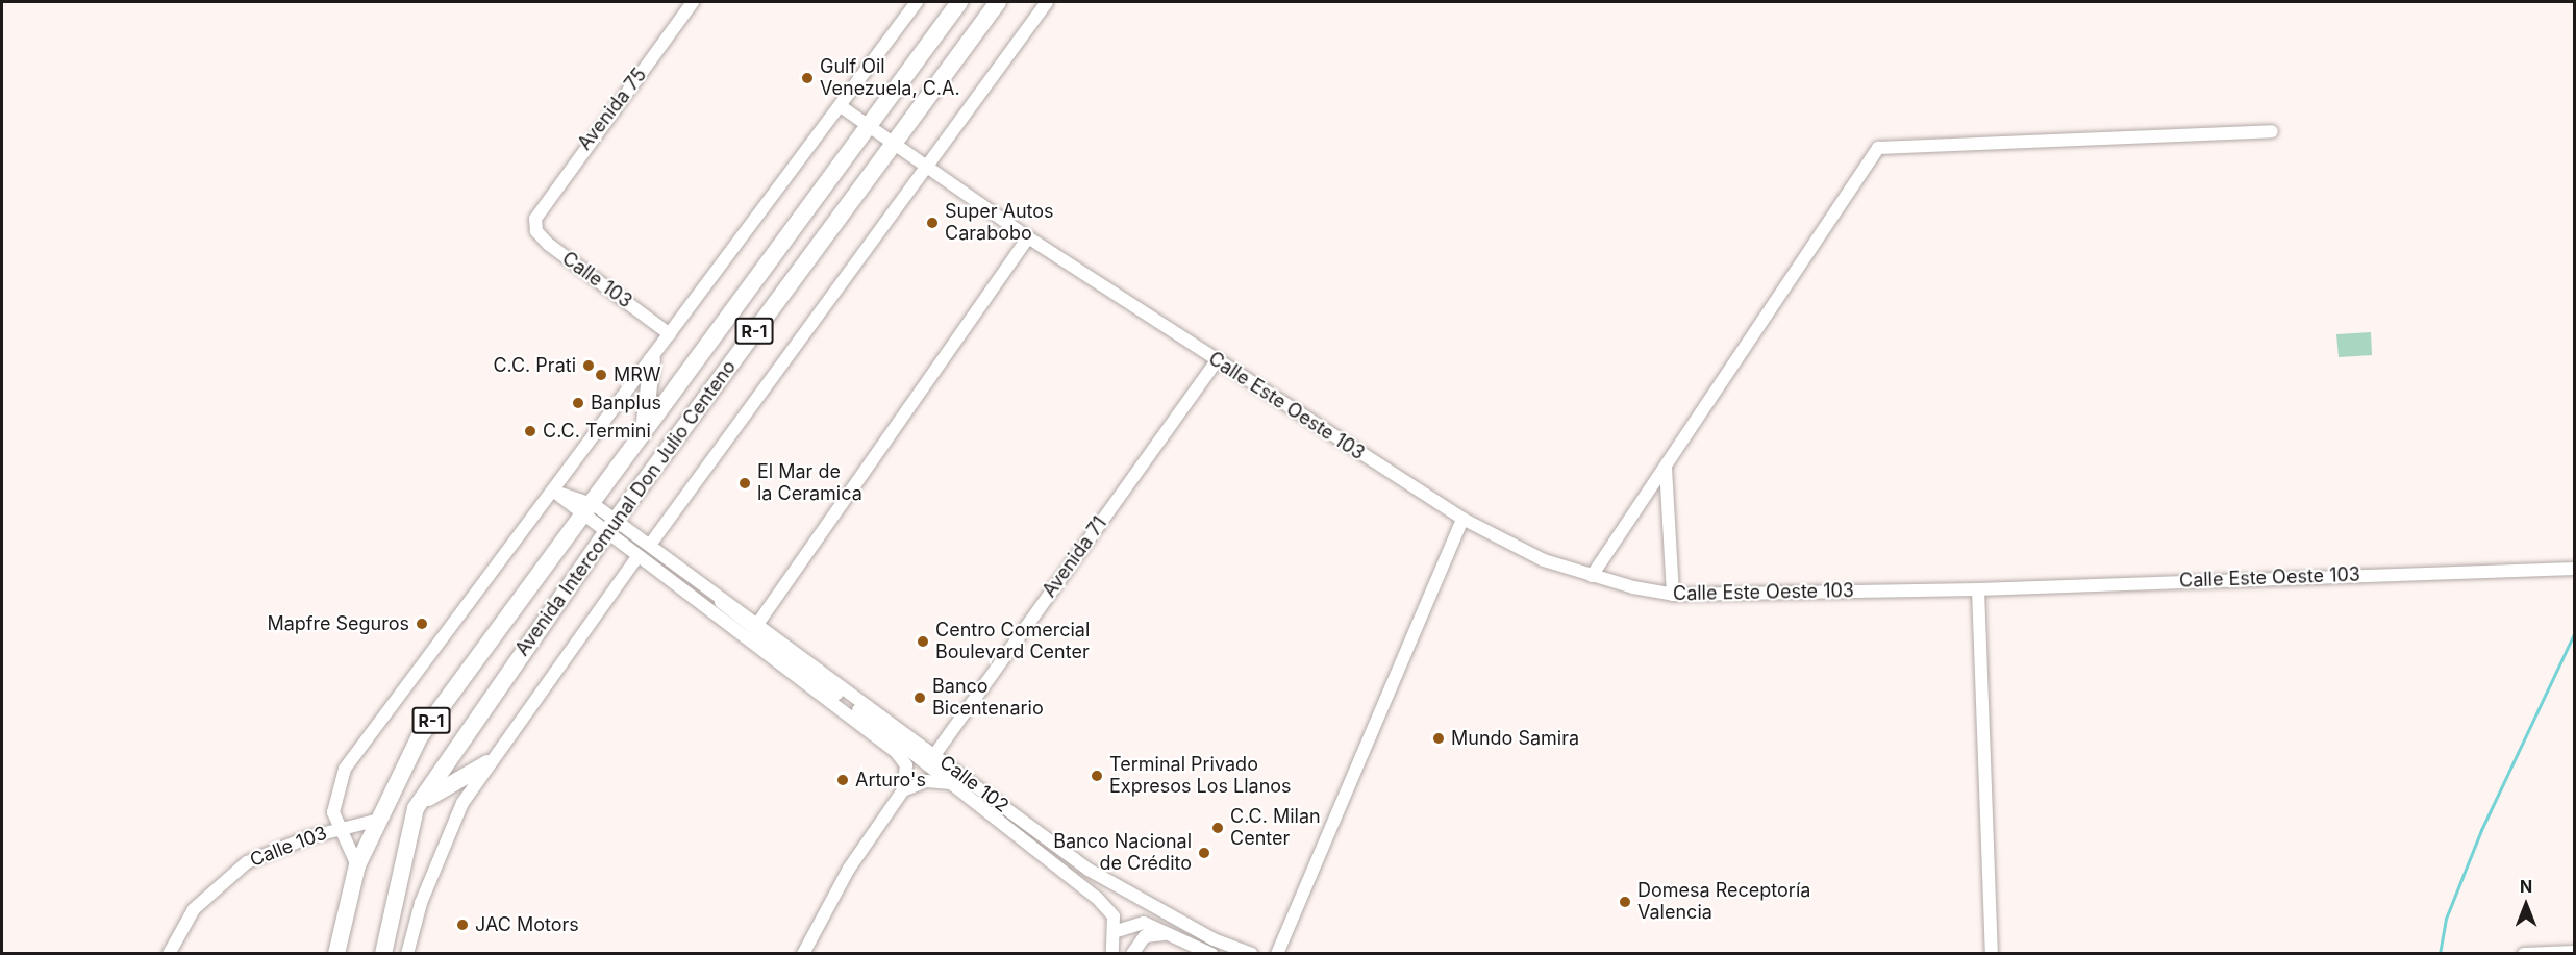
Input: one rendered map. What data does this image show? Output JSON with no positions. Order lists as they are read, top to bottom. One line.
{"streets":{"main road":["R-1","Avenida Intercomunal Don Julio Centeno"],"street":["Avenida 75","Calle 103","Calle Este Oeste 103","Avenida 71","Calle 102"]},"crossings":[["Avenida 75","Calle 103"],["Calle 103","Avenida Intercomunal Don Julio Centeno"],["Calle Este Oeste 103","Avenida Intercomunal Don Julio Centeno"],["Calle Este Oeste 103","Avenida 71"],["Avenida Intercomunal Don Julio Centeno","Calle 102"],["Avenida 71","Calle 102"]],"places":["Gulf Oil Venezuela, C.A.","Super Autos Carabobo","C.C. Prati","MRW","Banplus","C.C. Termini","El Mar de la Ceramica","Mapfre Seguros","Centro Comercial Boulevard Center","Banco Bicentenario","Mundo Samira","Terminal Privado Expresos Los Llanos","Arturo's","C.C. Milan Center","Banco Nacional de Crédito","Domesa Receptoría Valencia","JAC Motors"],"north":"top"}
